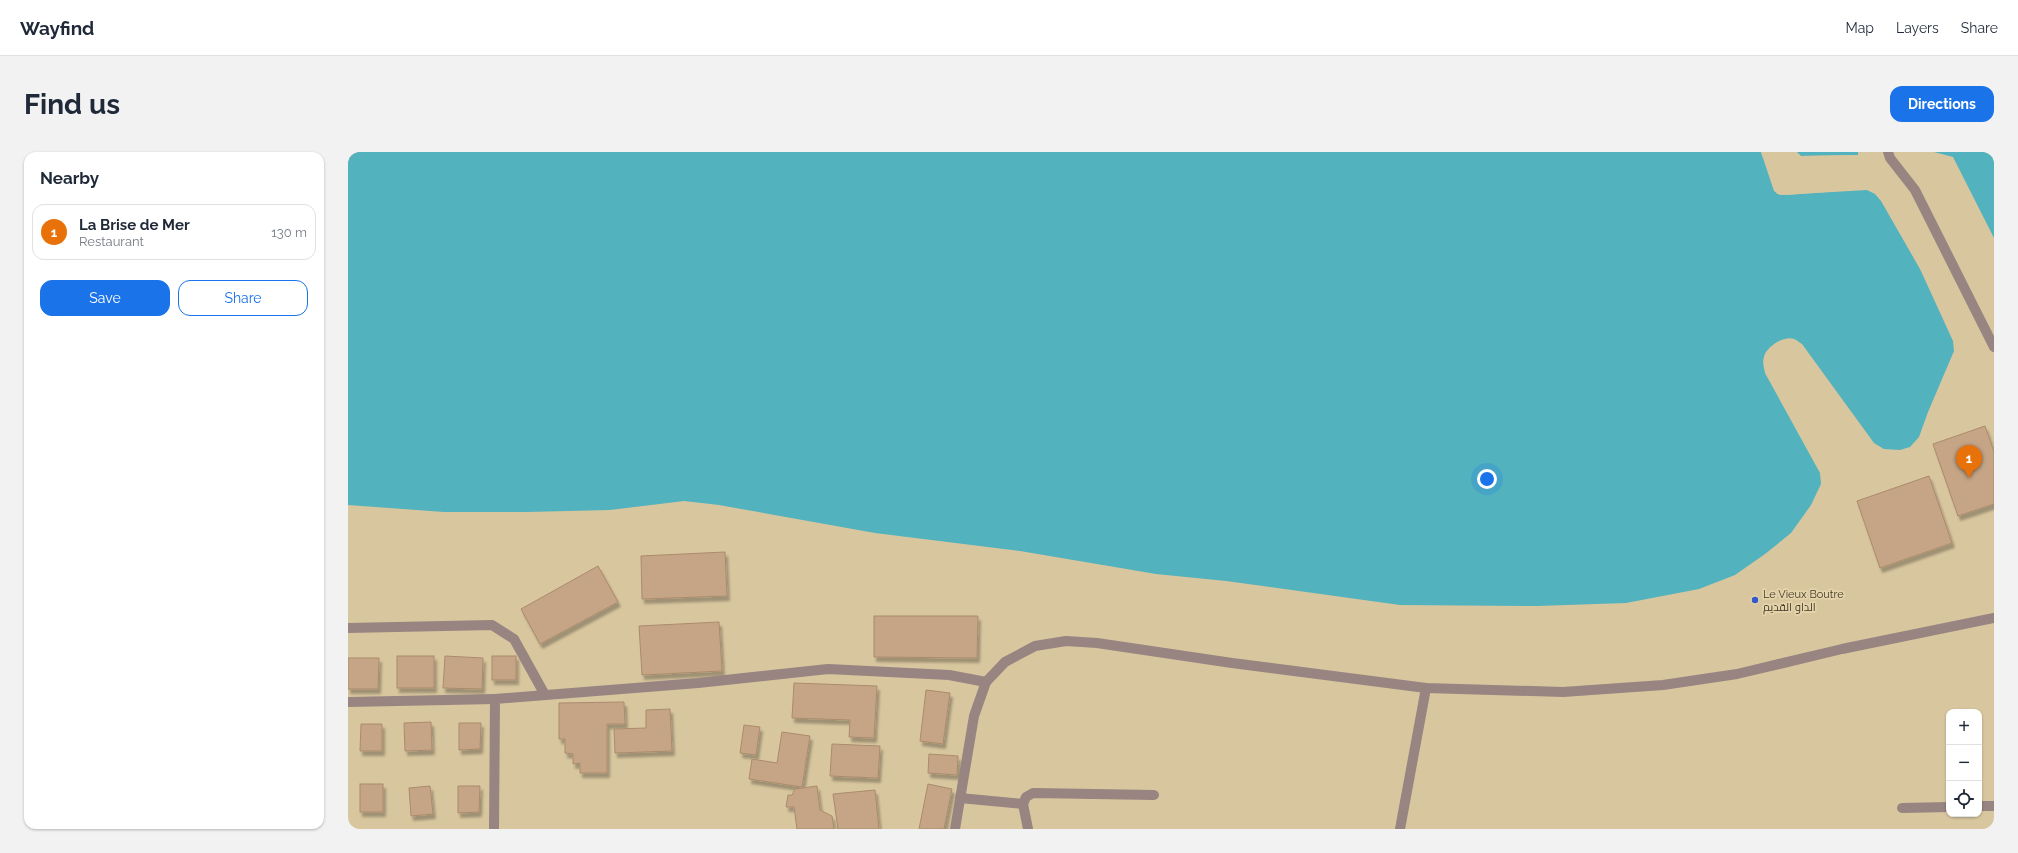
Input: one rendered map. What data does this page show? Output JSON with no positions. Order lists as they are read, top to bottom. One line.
{"places":["Le Vieux Boutre الداو القديم"],"page":{"header":"Wayfind","nav":["Map","Layers","Share"],"buttons":["Directions",["Save","Share"]],"title":"Find us","heading":"Nearby","list":[{"mark":"1","name":"La Brise de Mer","note":"Restaurant","value":"130 m"}],"pins":"1","map_buttons":["+","−"]}}
